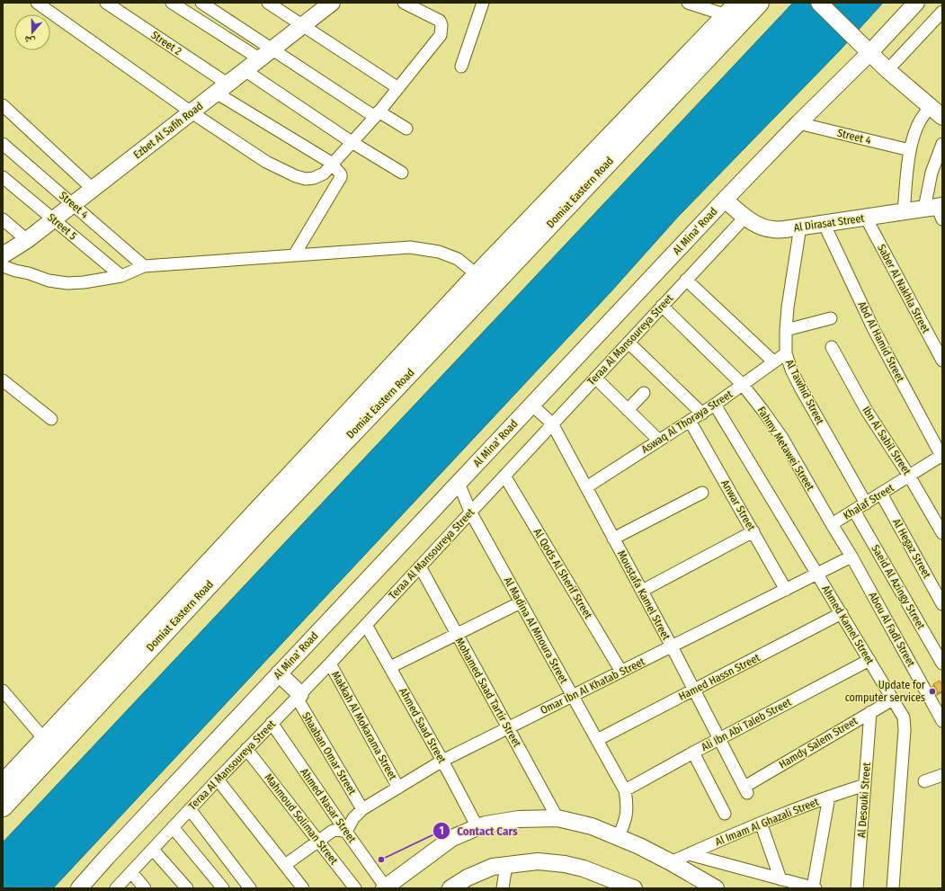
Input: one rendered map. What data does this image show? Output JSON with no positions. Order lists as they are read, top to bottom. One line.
{"streets":{"highway":["Domiat Eastern Road"],"street":["Street 2","Ezbet Al Safih Road","Street 4","Al Dirasat Street","Street 5","Al Mina' Road","Saber Al Nakhla Street","Teraa Al Mansoureya Street","Abd Al Hamid Street","Al Tawhid Street","Aswaq Al Thoraya Street","Ibn Al Sabil Street","Fahmy Metawei Street","Khalaf Street","Anwar Street","Al Hegaz Street","Al Qods Al Sherif Street","Saeid Al Azingy Street","Moustafa Kamel Street","Ahmed Kamel Street","Abou Al Fadl Street","Al Madina Al Mnoura Street","Hamed Hassn Street","Omar Ibn Al Khatab Street","Mohamed Saad Tartir Street","Ali Ibn Abi Taleb Street","Makkah Al Mokarama Street","Ahmed Saad Street","Hamdy Salem Street","Shaaban Omar Street","Al Desouki Street","Ahmed Nasar Street","Mahmoud Soliman Street","Al Imam Al Ghazali Street"]},"crossings":[["Street 2","Ezbet Al Safih Road"],["Ezbet Al Safih Road","Street 4"],["Ezbet Al Safih Road","Street 5"],["Street 4","Al Mina' Road"],["Al Dirasat Street","Al Mina' Road"],["Al Dirasat Street","Saber Al Nakhla Street"],["Al Dirasat Street","Teraa Al Mansoureya Street"],["Al Dirasat Street","Abd Al Hamid Street"],["Al Dirasat Street","Al Tawhid Street"],["Al Mina' Road","Moustafa Kamel Street"],["Al Mina' Road","Al Madina Al Mnoura Street"],["Teraa Al Mansoureya Street","Fahmy Metawei Street"],["Teraa Al Mansoureya Street","Al Qods Al Sherif Street"],["Teraa Al Mansoureya Street","Moustafa Kamel Street"],["Teraa Al Mansoureya Street","Al Madina Al Mnoura Street"],["Teraa Al Mansoureya Street","Mohamed Saad Tartir Street"],["Teraa Al Mansoureya Street","Makkah Al Mokarama Street"],["Teraa Al Mansoureya Street","Ahmed Saad Street"],["Teraa Al Mansoureya Street","Shaaban Omar Street"],["Teraa Al Mansoureya Street","Ahmed Nasar Street"],["Teraa Al Mansoureya Street","Mahmoud Soliman Street"],["Abd Al Hamid Street","Khalaf Street"],["Al Tawhid Street","Aswaq Al Thoraya Street"],["Al Tawhid Street","Khalaf Street"],["Aswaq Al Thoraya Street","Fahmy Metawei Street"],["Aswaq Al Thoraya Street","Anwar Street"],["Aswaq Al Thoraya Street","Moustafa Kamel Street"],["Aswaq Al Thoraya Street","Ahmed Kamel Street"],["Ibn Al Sabil Street","Khalaf Street"],["Fahmy Metawei Street","Khalaf Street"],["Fahmy Metawei Street","Abou Al Fadl Street"],["Fahmy Metawei Street","Omar Ibn Al Khatab Street"],["Khalaf Street","Al Hegaz Street"],["Khalaf Street","Saeid Al Azingy Street"],["Anwar Street","Omar Ibn Al Khatab Street"],["Al Qods Al Sherif Street","Omar Ibn Al Khatab Street"],["Moustafa Kamel Street","Hamed Hassn Street"],["Moustafa Kamel Street","Omar Ibn Al Khatab Street"],["Moustafa Kamel Street","Ali Ibn Abi Taleb Street"],["Moustafa Kamel Street","Hamdy Salem Street"],["Ahmed Kamel Street","Hamed Hassn Street"],["Ahmed Kamel Street","Omar Ibn Al Khatab Street"],["Ahmed Kamel Street","Ali Ibn Abi Taleb Street"],["Ahmed Kamel Street","Hamdy Salem Street"],["Abou Al Fadl Street","Omar Ibn Al Khatab Street"],["Al Madina Al Mnoura Street","Hamed Hassn Street"],["Al Madina Al Mnoura Street","Omar Ibn Al Khatab Street"],["Al Madina Al Mnoura Street","Ali Ibn Abi Taleb Street"],["Omar Ibn Al Khatab Street","Mohamed Saad Tartir Street"],["Omar Ibn Al Khatab Street","Makkah Al Mokarama Street"],["Omar Ibn Al Khatab Street","Ahmed Saad Street"],["Omar Ibn Al Khatab Street","Shaaban Omar Street"],["Omar Ibn Al Khatab Street","Ahmed Nasar Street"],["Hamdy Salem Street","Al Desouki Street"],["Al Desouki Street","Al Imam Al Ghazali Street"]],"places":["Update for computer services","Contact Cars"],"north":"bottom"}
